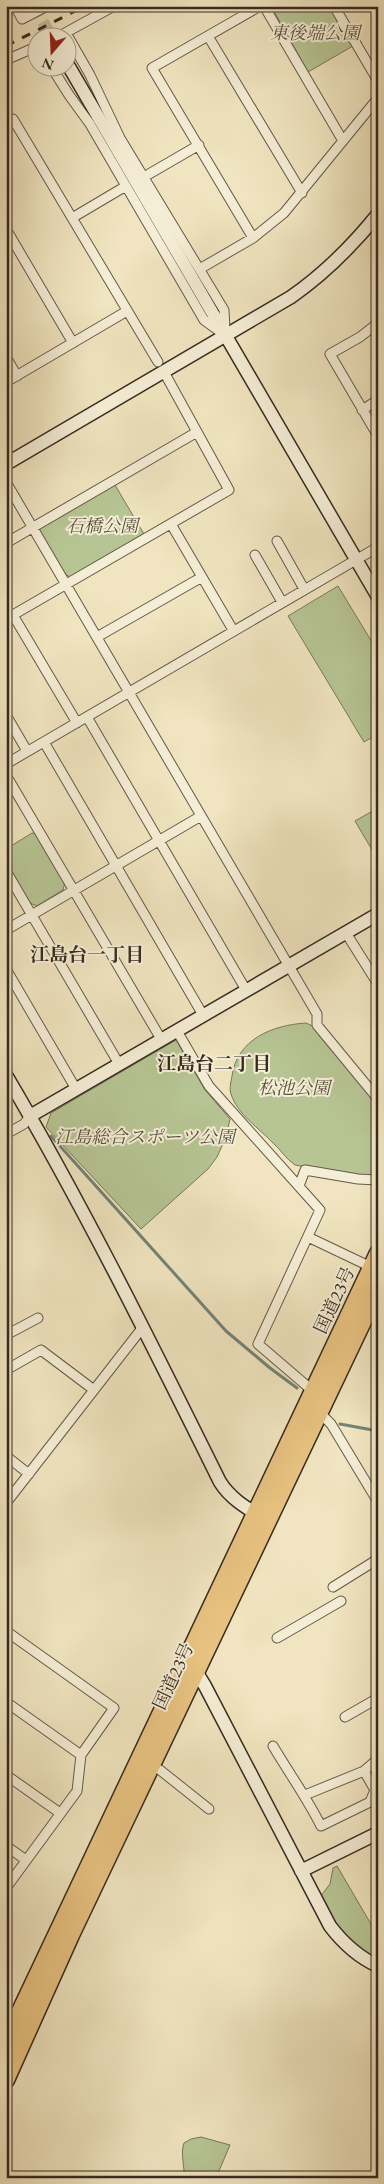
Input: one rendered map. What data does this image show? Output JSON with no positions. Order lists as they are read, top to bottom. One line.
{"streets":{"highway":["国道23号"]},"districts":["江島台一丁目","江島台二丁目"],"parks":["東後端公園","石橋公園","松池公園","江島総合スポーツ公園"],"north":"bottom"}
